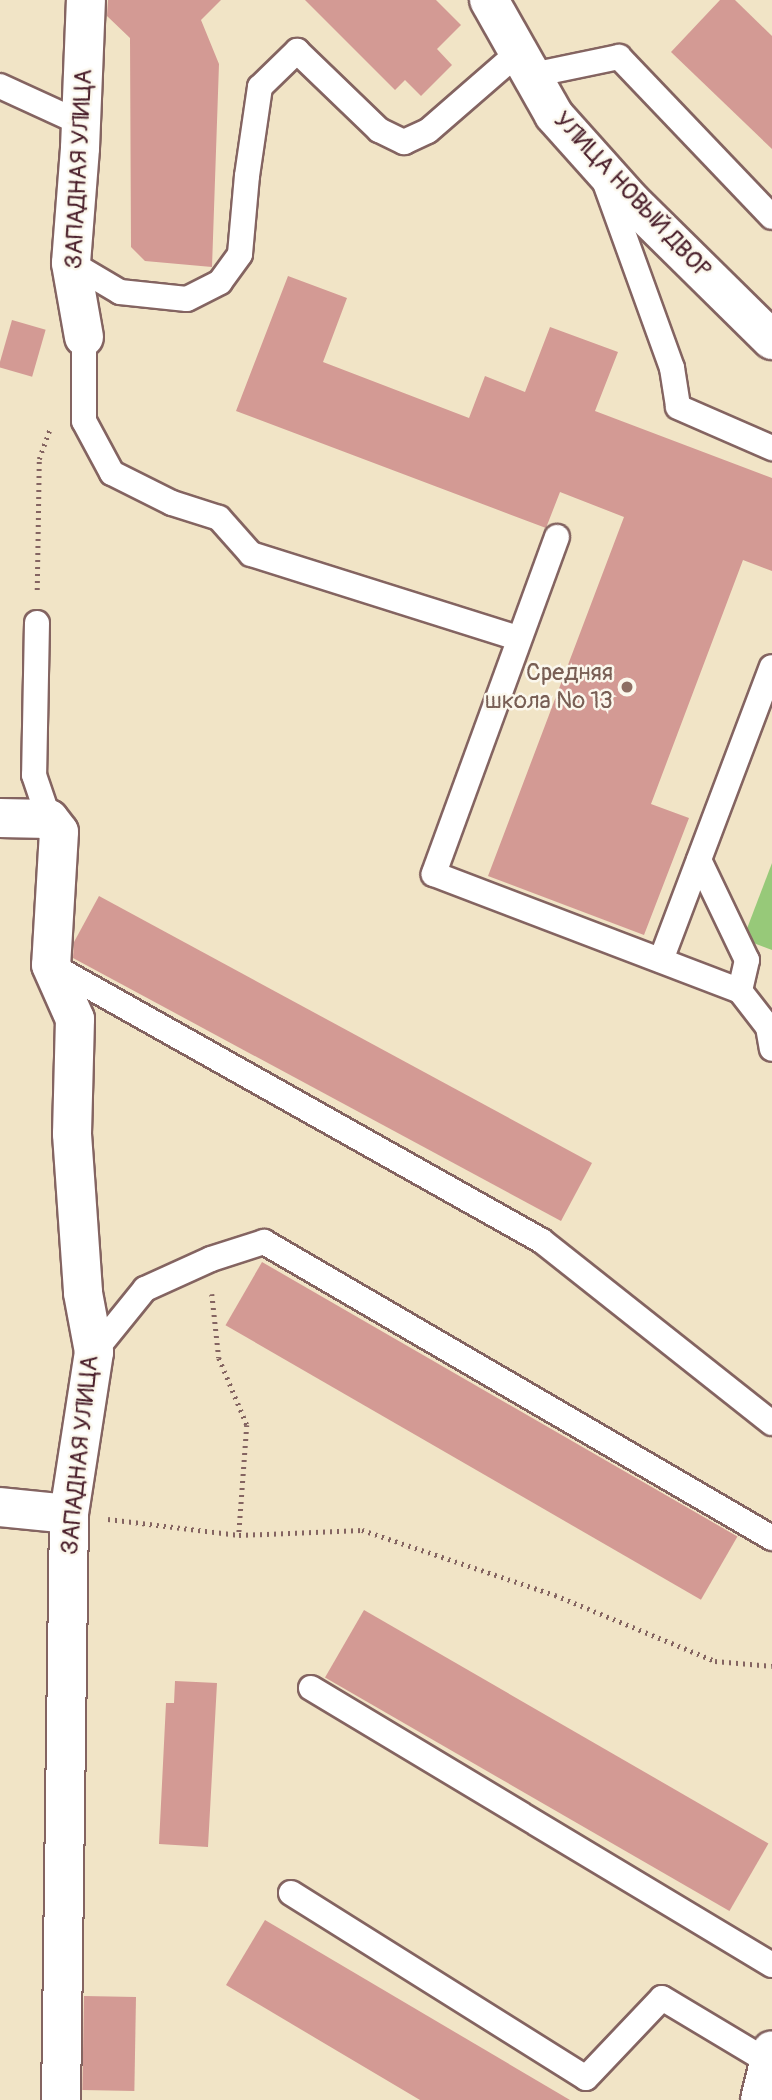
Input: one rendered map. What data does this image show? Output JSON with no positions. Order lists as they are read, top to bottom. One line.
{"streets":{"street":["ЗАПАДНАЯ УЛИЦА","УЛИЦА НОВЫЙ ДВОР"]},"places":["Средняя школа № 13"]}
